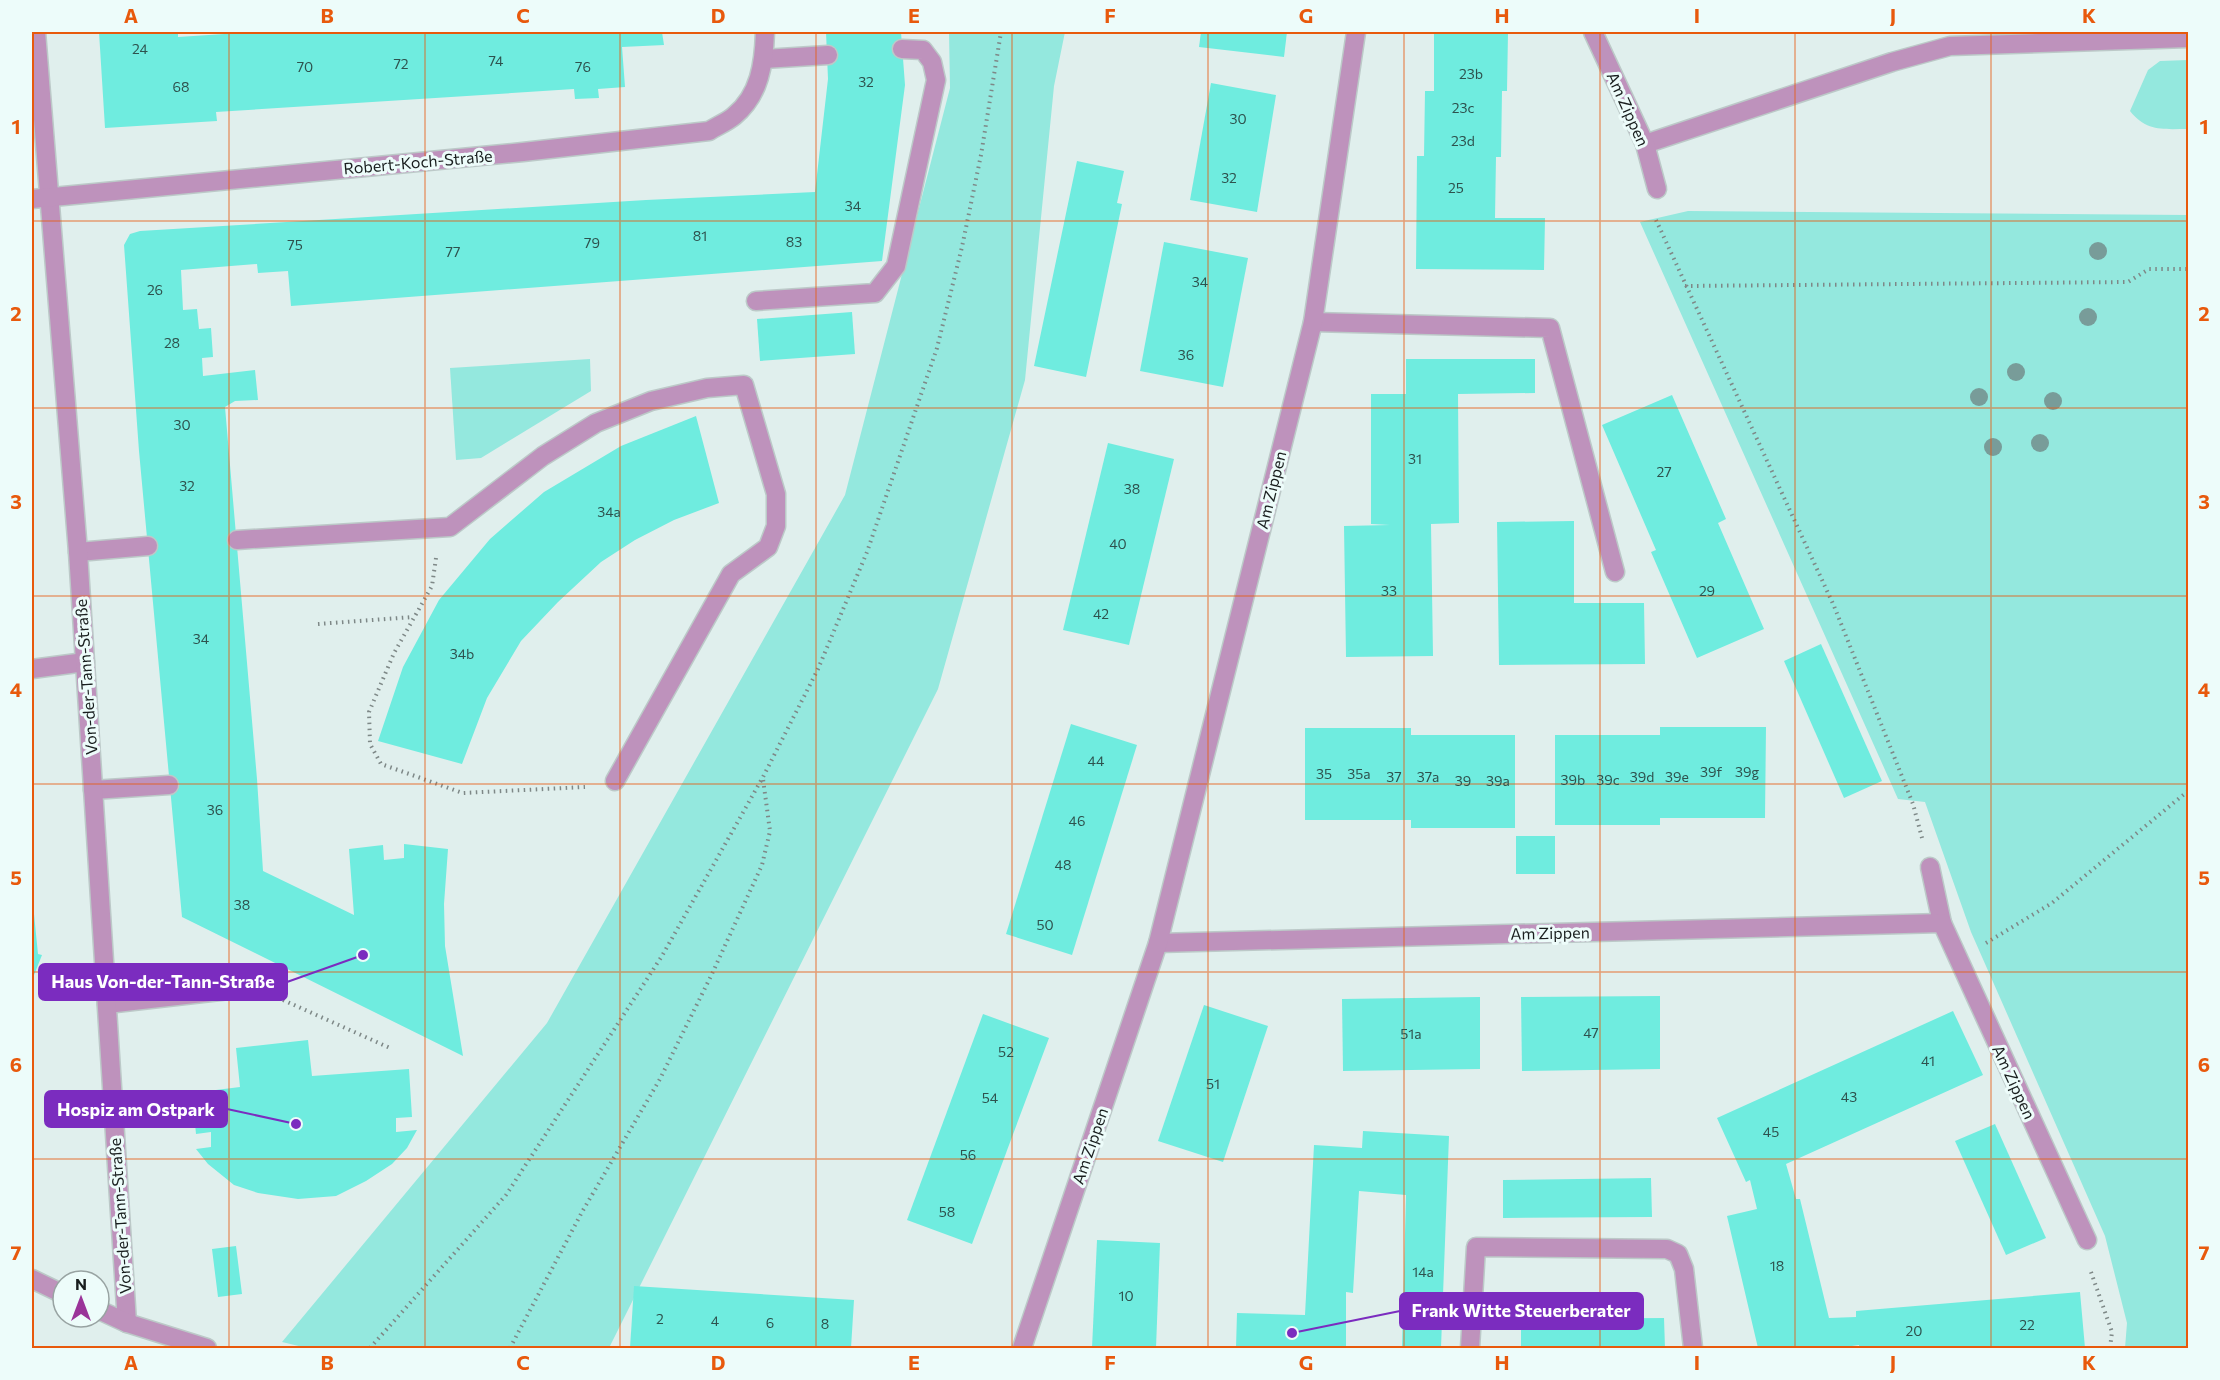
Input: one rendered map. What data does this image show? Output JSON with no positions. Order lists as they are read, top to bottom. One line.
{"streets":{"street":["Am Zippen","Robert-Koch-Straße","Von-der-Tann-Straße"]},"crossings":[["Robert-Koch-Straße","Von-der-Tann-Straße"]],"places":["Haus Von-der-Tann-Straße","Hospiz am Ostpark","Frank Witte Steuerberater"],"house_numbers":["24","74","72","70","76","23b","32","68","23c","30","23d","32","25","34","81","83","79","75","77","34","26","28","36","30","31","27","32","38","34a","40","33","29","42","34","34b","44","39f","39g","35","35a","37","37a","39d","39e","39b","39c","39","39a","36","46","48","38","50","47","51a","52","41","51","43","54","45","56","58","18","14a","10","2","4","6","8","22","20"],"north":"top","grid":{"columns":["A","B","C","D","E","F","G","H","I","J","K"],"rows":["1","2","3","4","5","6","7"]}}
